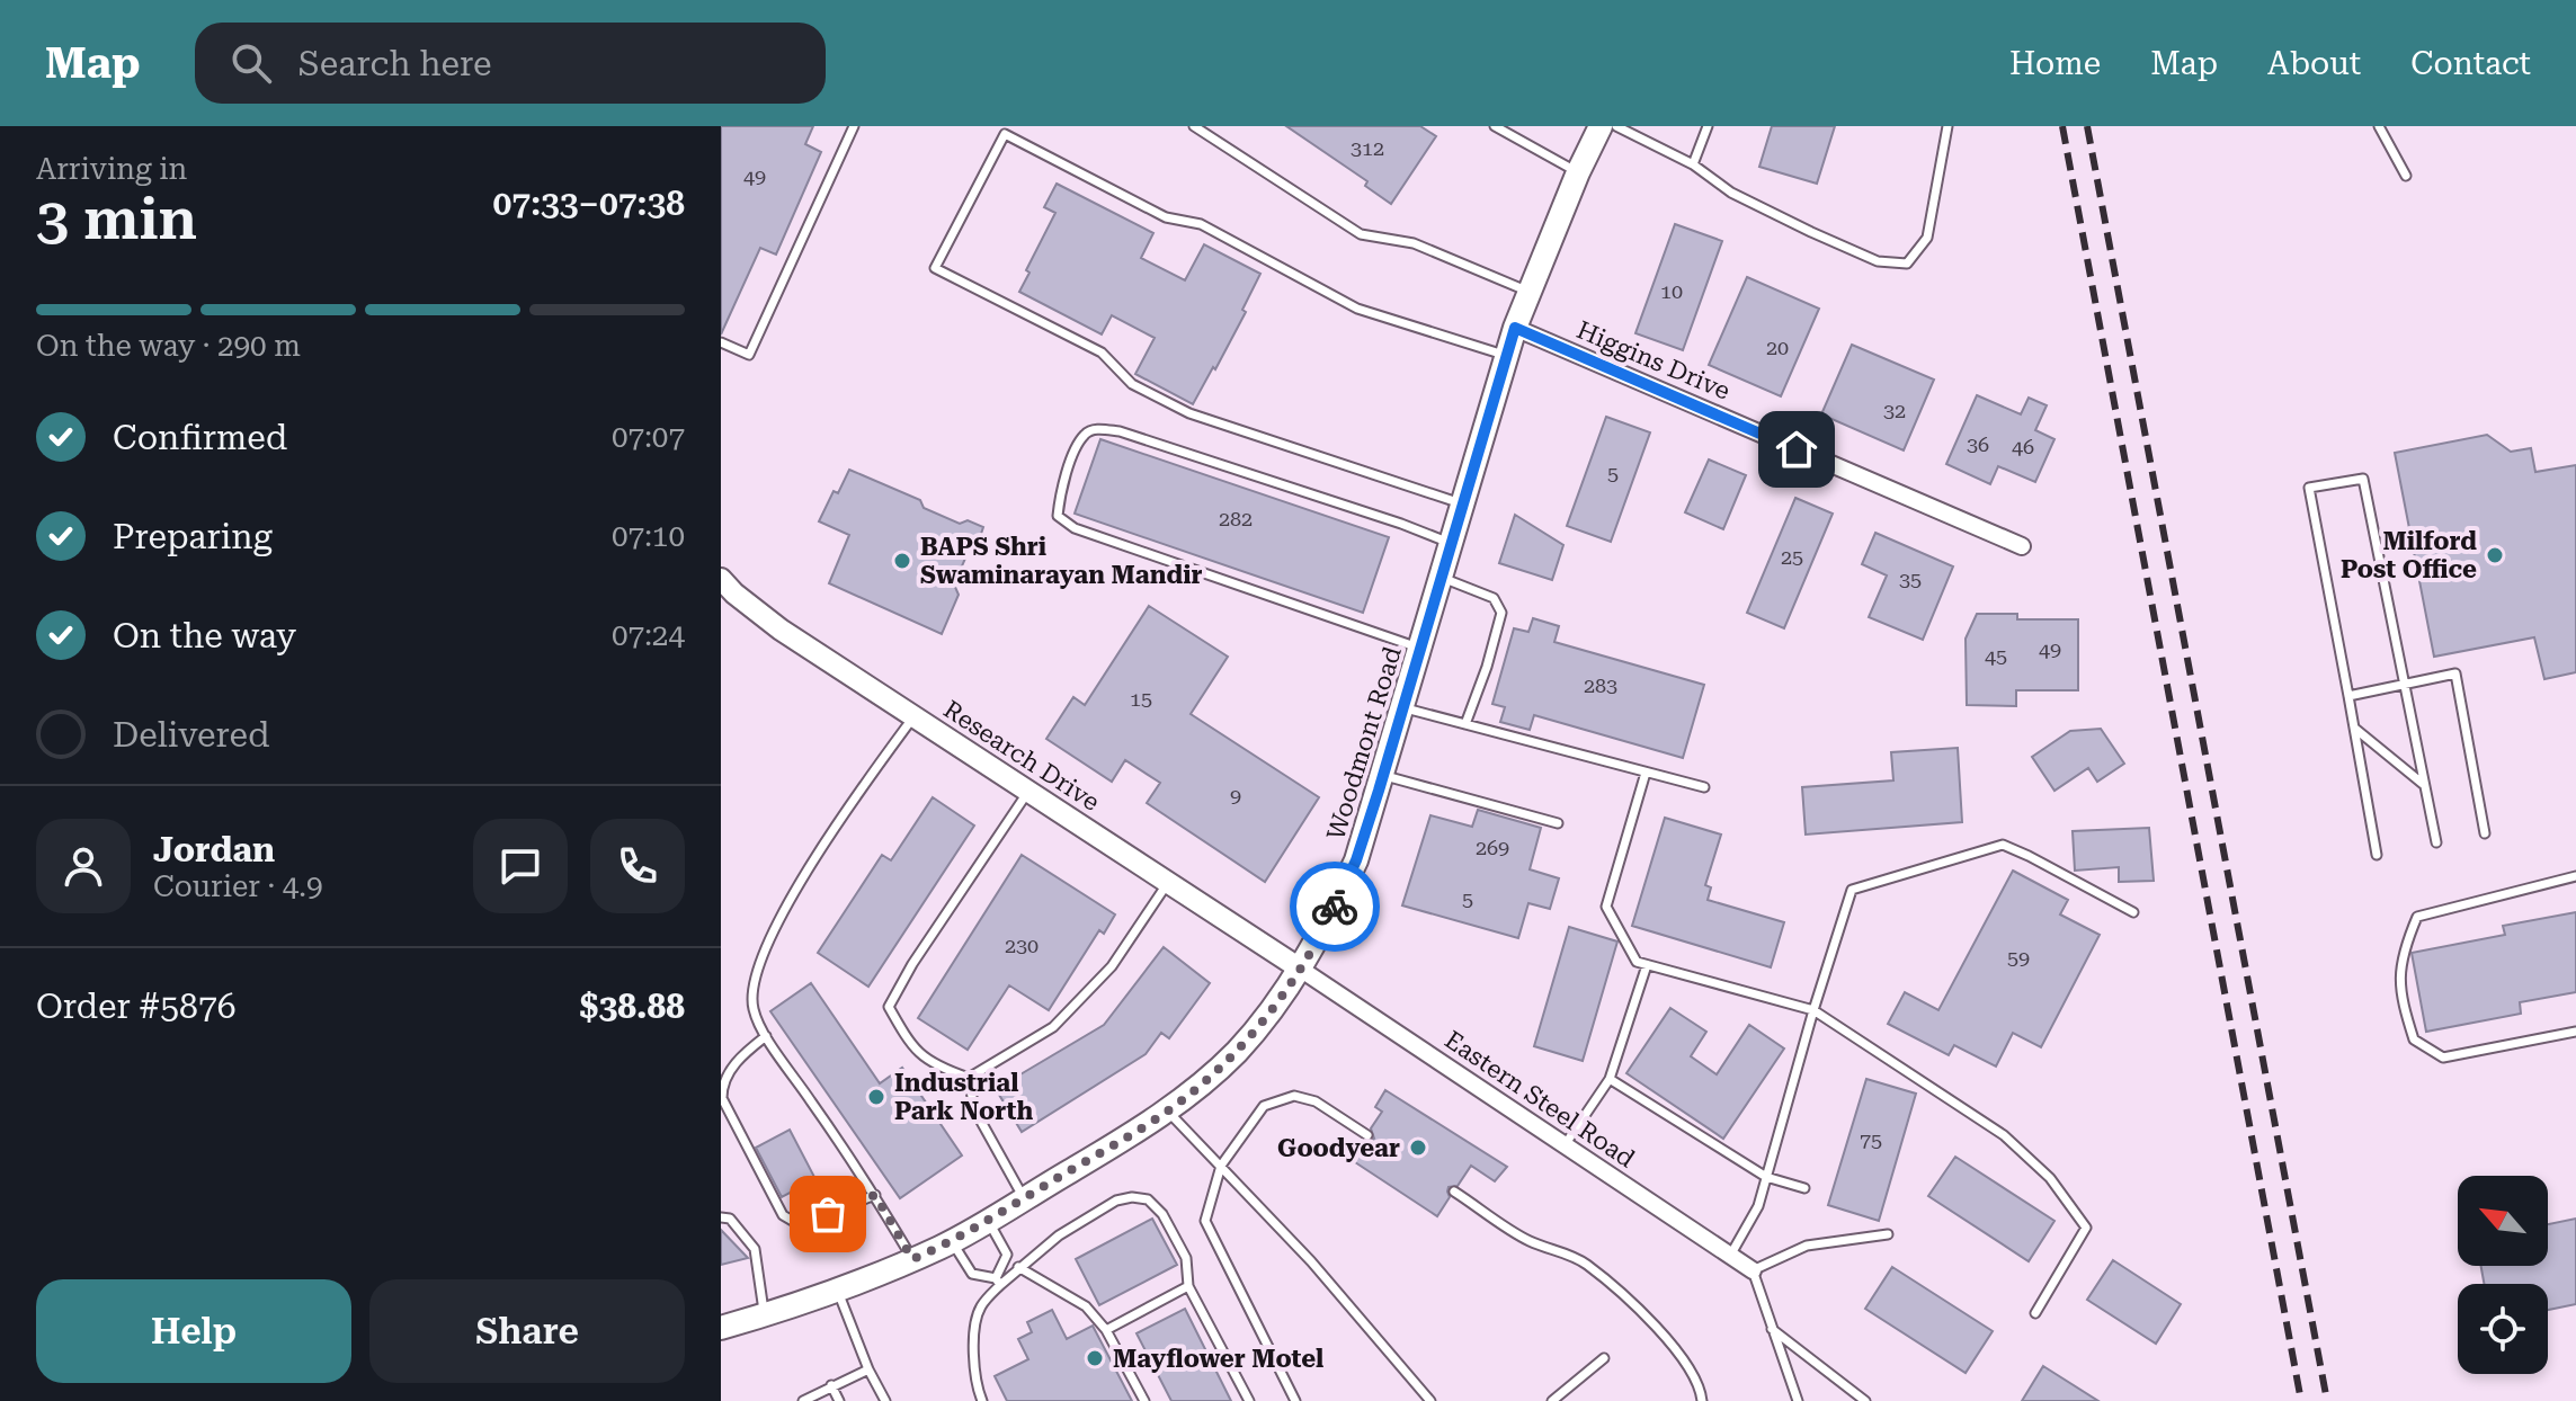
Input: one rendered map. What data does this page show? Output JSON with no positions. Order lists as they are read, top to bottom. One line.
{"streets":{"main road":["Woodmont Road"],"street":["Higgins Drive","Research Drive","Eastern Steel Road"]},"crossings":[["Higgins Drive","Woodmont Road"],["Woodmont Road","Research Drive"],["Woodmont Road","Eastern Steel Road"],["Research Drive","Eastern Steel Road"]],"places":["Milford Post Office","BAPS Shri Swaminarayan Mandir","Industrial Park North","Goodyear","Mayflower Motel"],"house_numbers":["312","49","10","20","32","36","46","5","282","25","35","49","45","283","15","9","269","5","230","59","75"],"north":"top left","page":{"header":"Map","search":"Search here","nav":["Home","Map","About","Contact"],"heading":["3 min","Arriving in","07:33–07:38"],"panel":["Jordan","Courier · 4.9","Order #5876","$38.88"],"bar":"On the way · 290 m","list":[["Confirmed","07:07"],["Preparing","07:10"],["On the way","07:24"],"Delivered"],"buttons":["Help","Share"]}}
